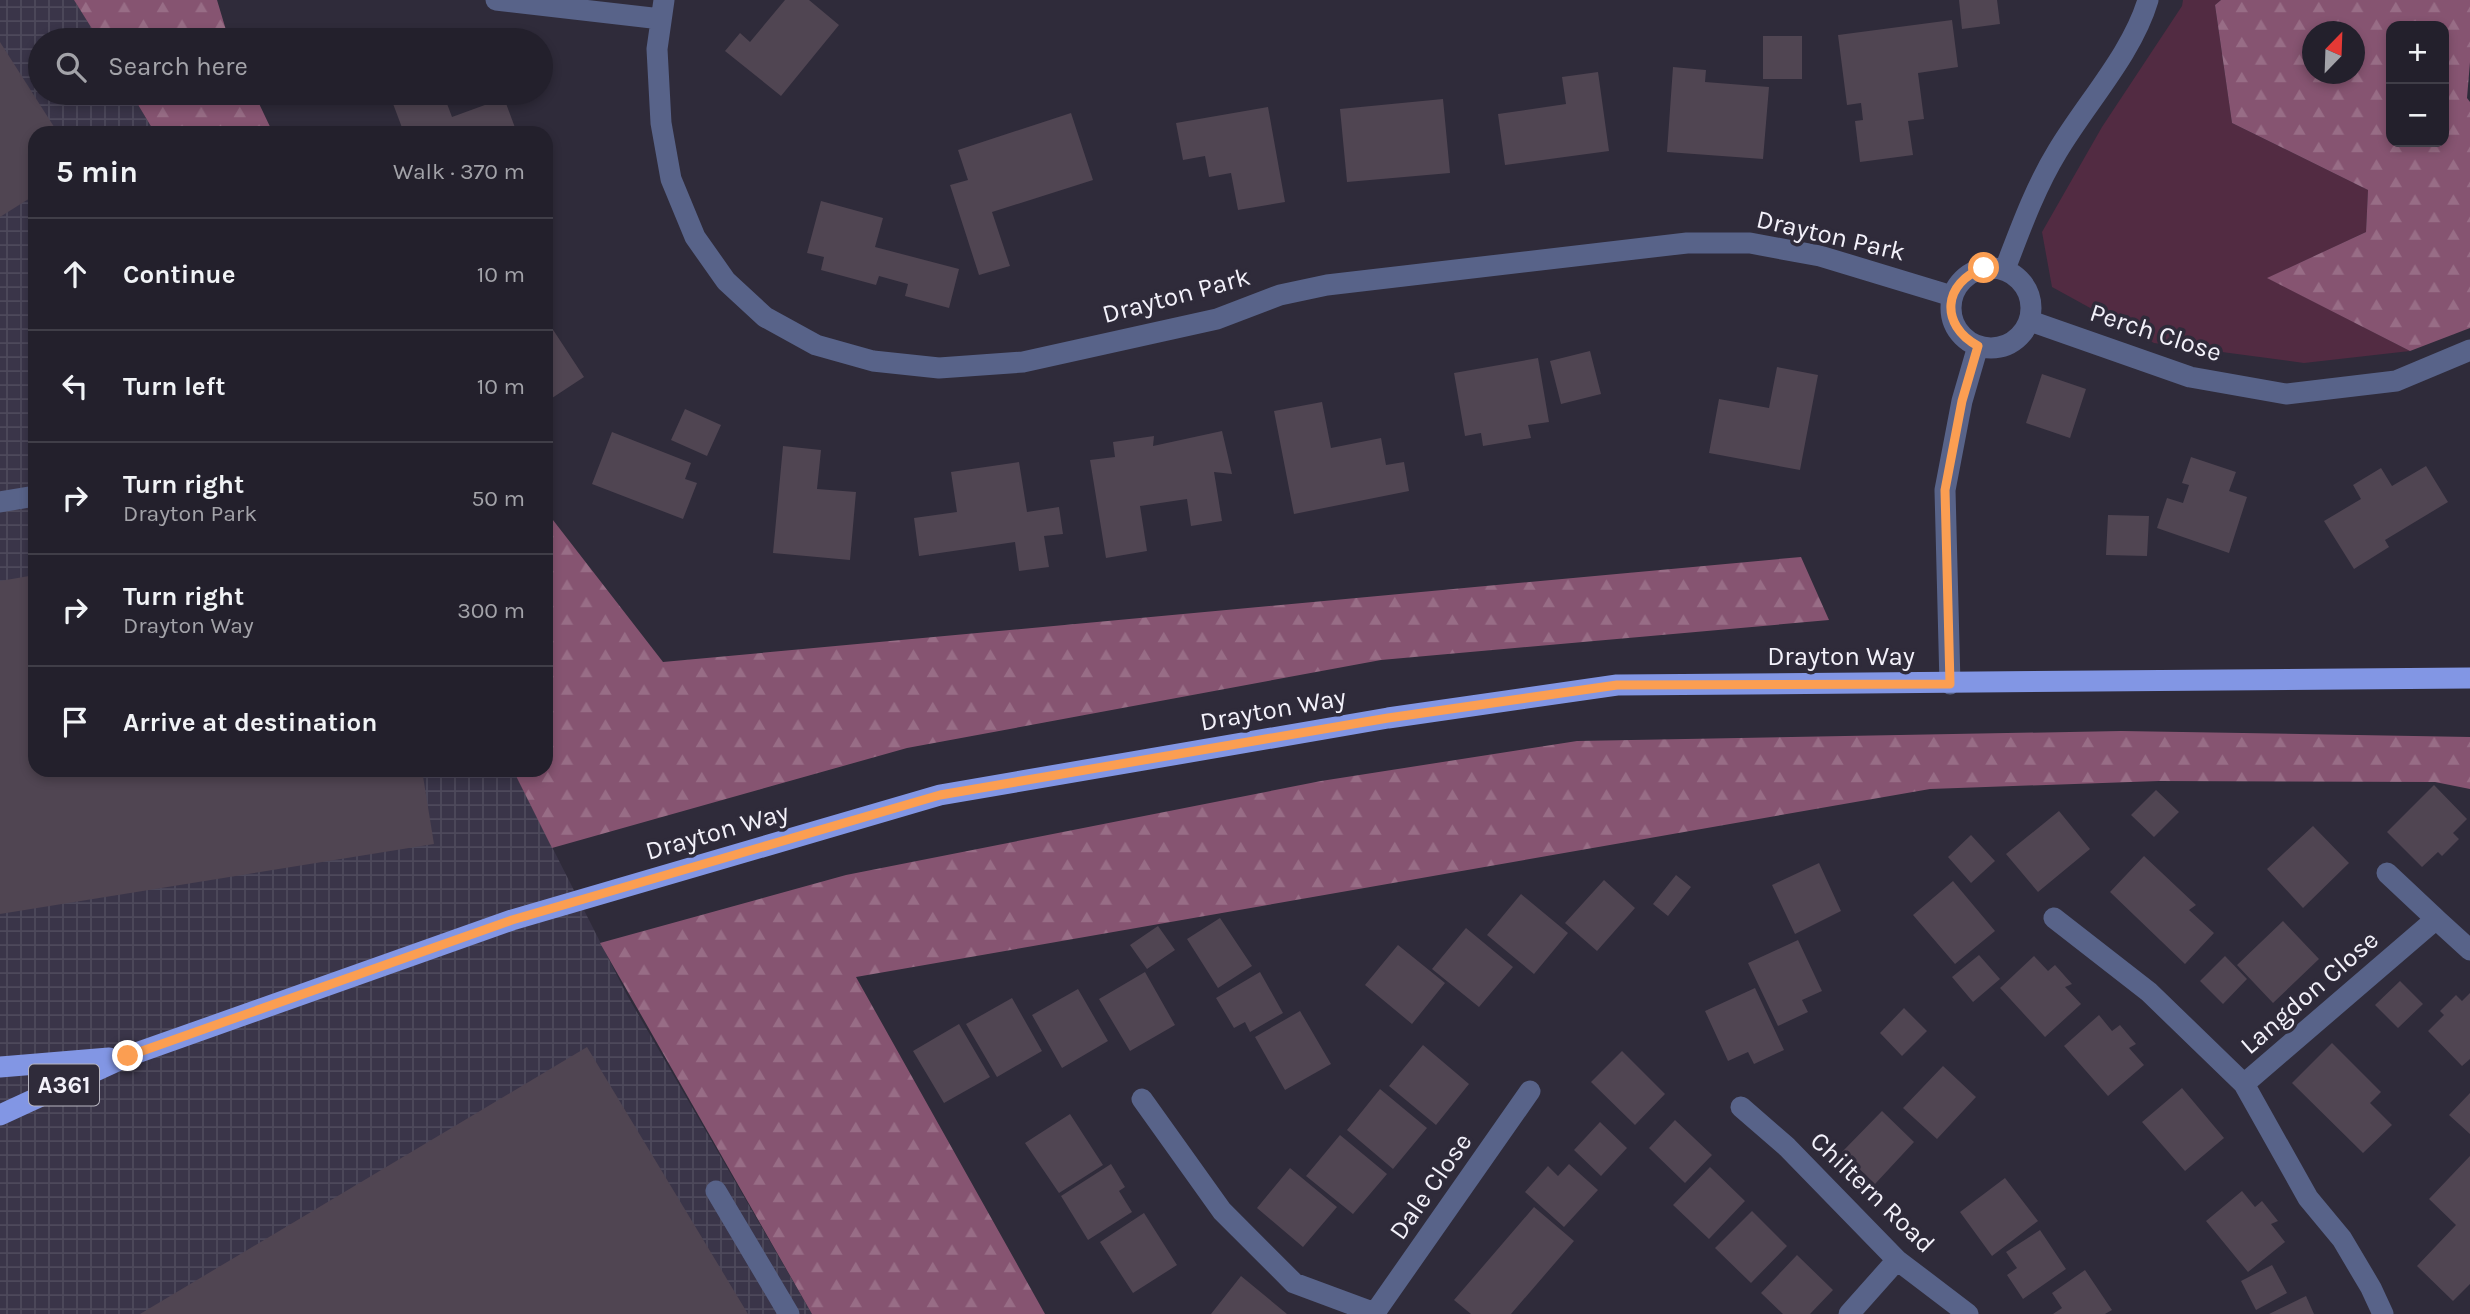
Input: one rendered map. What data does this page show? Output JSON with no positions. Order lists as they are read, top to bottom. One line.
{"streets":{"main road":["Drayton Way","A361"],"street":["Drayton Park","Perch Close","Langdon Close","Dale Close","Chiltern Road"]},"crossings":[["Drayton Park","Perch Close"]],"north":"top right","page":{"map_buttons":["+","−"],"search":"Search here","heading":["5 min","Walk · 370 m"],"list":[["Continue","10 m"],["Turn left","10 m"],["Turn right","Drayton Park","50 m"],["Turn right","Drayton Way","300 m"],"Arrive at destination"]}}
